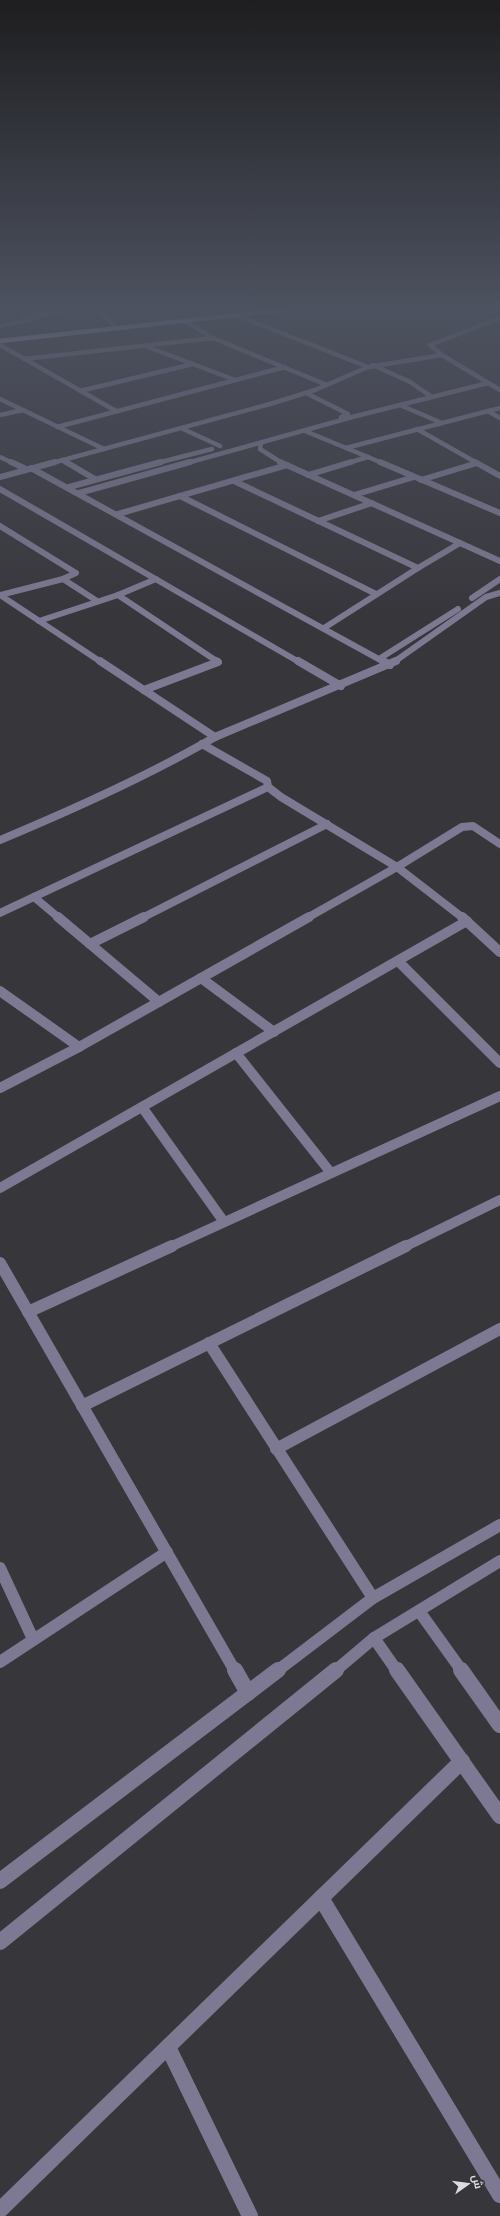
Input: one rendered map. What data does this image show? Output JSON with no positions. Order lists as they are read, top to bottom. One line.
{"north":"right"}
